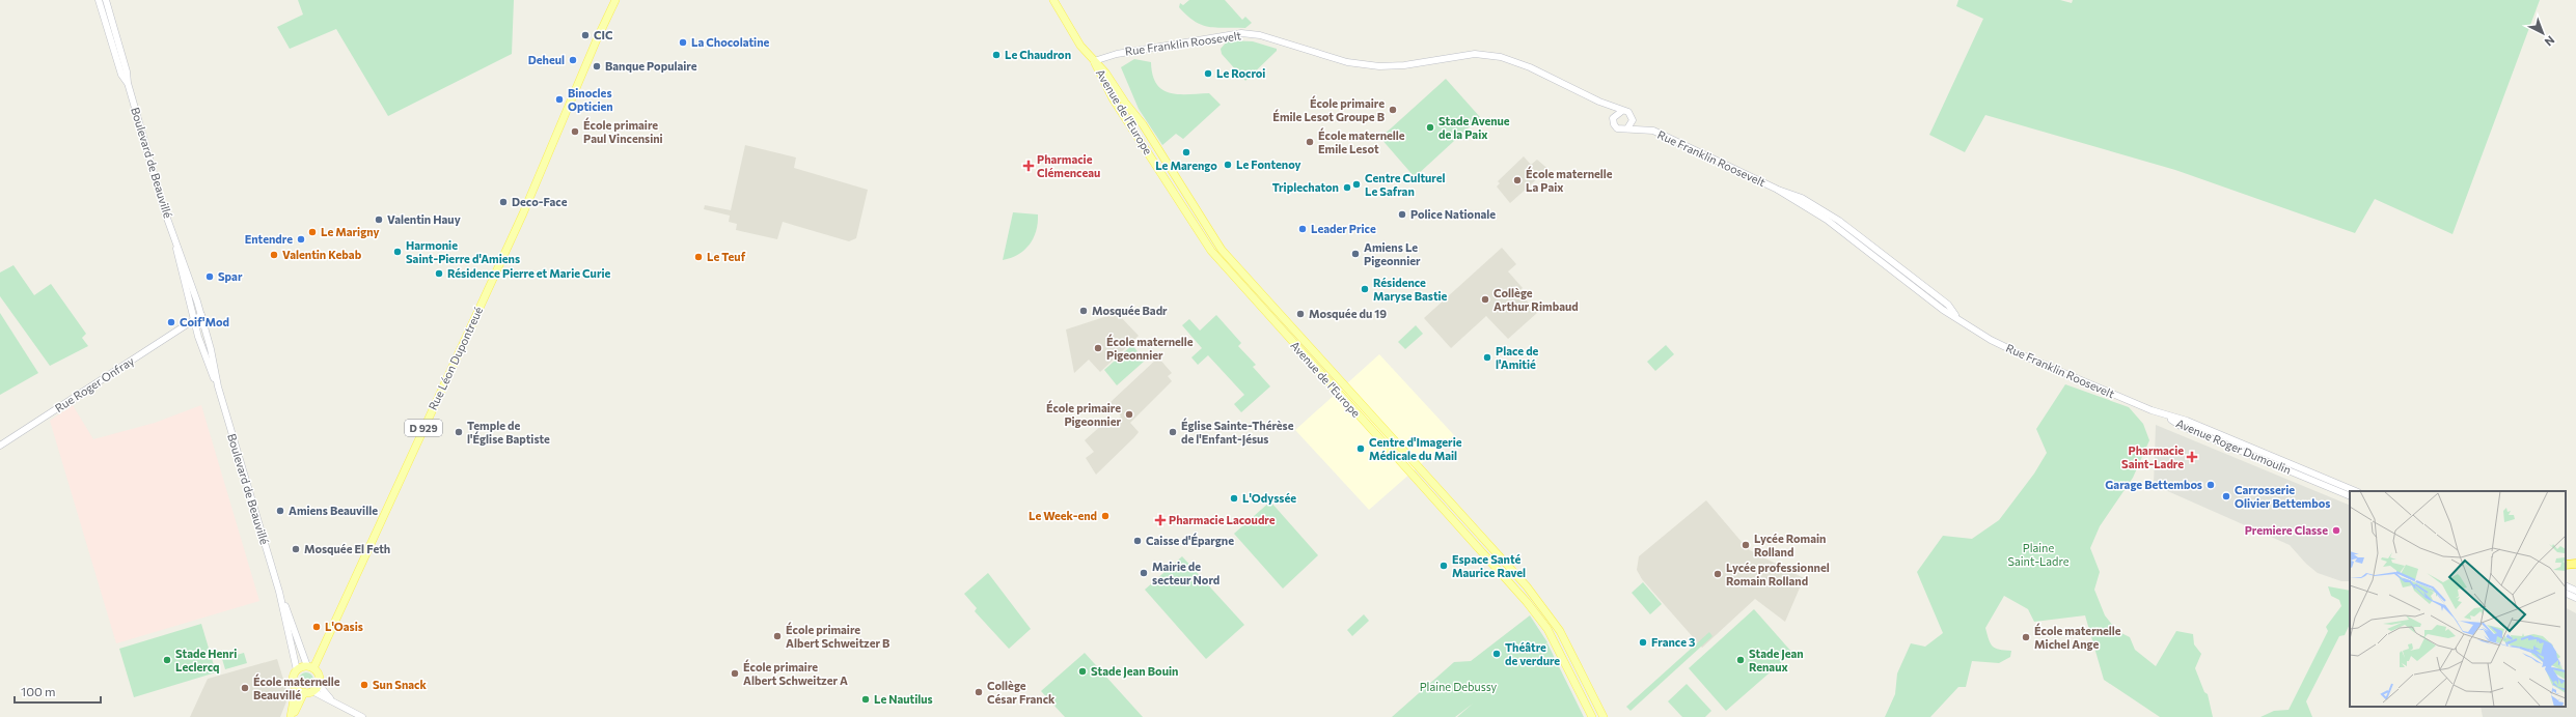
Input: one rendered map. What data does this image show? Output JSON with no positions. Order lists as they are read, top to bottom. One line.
{"streets":{"main road":["Rue Franklin Roosevelt","Avenue de l'Europe","Boulevard de Beauvillé","Rue Léon Dupontreué","Rue Roger Onfray","D 929","Avenue Roger Dumoulin"]},"crossings":[["Rue Franklin Roosevelt","Avenue de l'Europe"],["Rue Franklin Roosevelt","Avenue Roger Dumoulin"],["Boulevard de Beauvillé","Rue Léon Dupontreué"],["Boulevard de Beauvillé","Rue Roger Onfray"]],"parks":["Plaine Saint-Ladre","Plaine Debussy"],"places":{"other":["CIC","La Chocolatine","Le Chaudron","Deheul","Banque Populaire","Le Rocroi","Binocles Opticien","École primaire Émile Lesot Groupe B","Stade Avenue de la Paix","École primaire Paul Vincensini","École maternelle Emile Lesot","Le Marengo","Le Fontenoy","École maternelle La Paix","Centre Culturel Le Safran","Triplechaton","Deco-Face","Police Nationale","Valentin Hauy","Leader Price","Le Marigny","Entendre","Harmonie Saint-Pierre d'Amiens","Amiens Le Pigeonnier","Valentin Kebab","Le Teuf","Résidence Pierre et Marie Curie","Spar","Résidence Maryse Bastie","Collège Arthur Rimbaud","Mosquée Badr","Mosquée du 19","Coif'Mod","École maternelle Pigeonnier","Place de l'Amitié","École primaire Pigeonnier","Temple de l'Église Baptiste","Église Sainte-Thérèse de l'Enfant-Jésus","Centre d'Imagerie Médicale du Mail","Garage Bettembos","Carrosserie Olivier Bettembos","L'Odyssée","Amiens Beauville","Le Week-end","Premiere Classe","Caisse d'Épargne","Lycée Romain Rolland","Mosquée El Feth","Espace Santé Maurice Ravel","Mairie de secteur Nord","Lycée professionnel Romain Rolland","L'Oasis","École primaire Albert Schweitzer B","École maternelle Michel Ange","France 3","Théâtre de verdure","Stade Henri Leclercq","Stade Jean Renaux","Stade Jean Bouin","École primaire Albert Schweitzer A","Sun Snack","École maternelle Beauvillé","Collège César Franck","Le Nautilus"],"health":["Pharmacie Clémenceau","Pharmacie Saint-Ladre","Pharmacie Lacoudre"]},"scale_bar":"100 m","north":"bottom right"}
